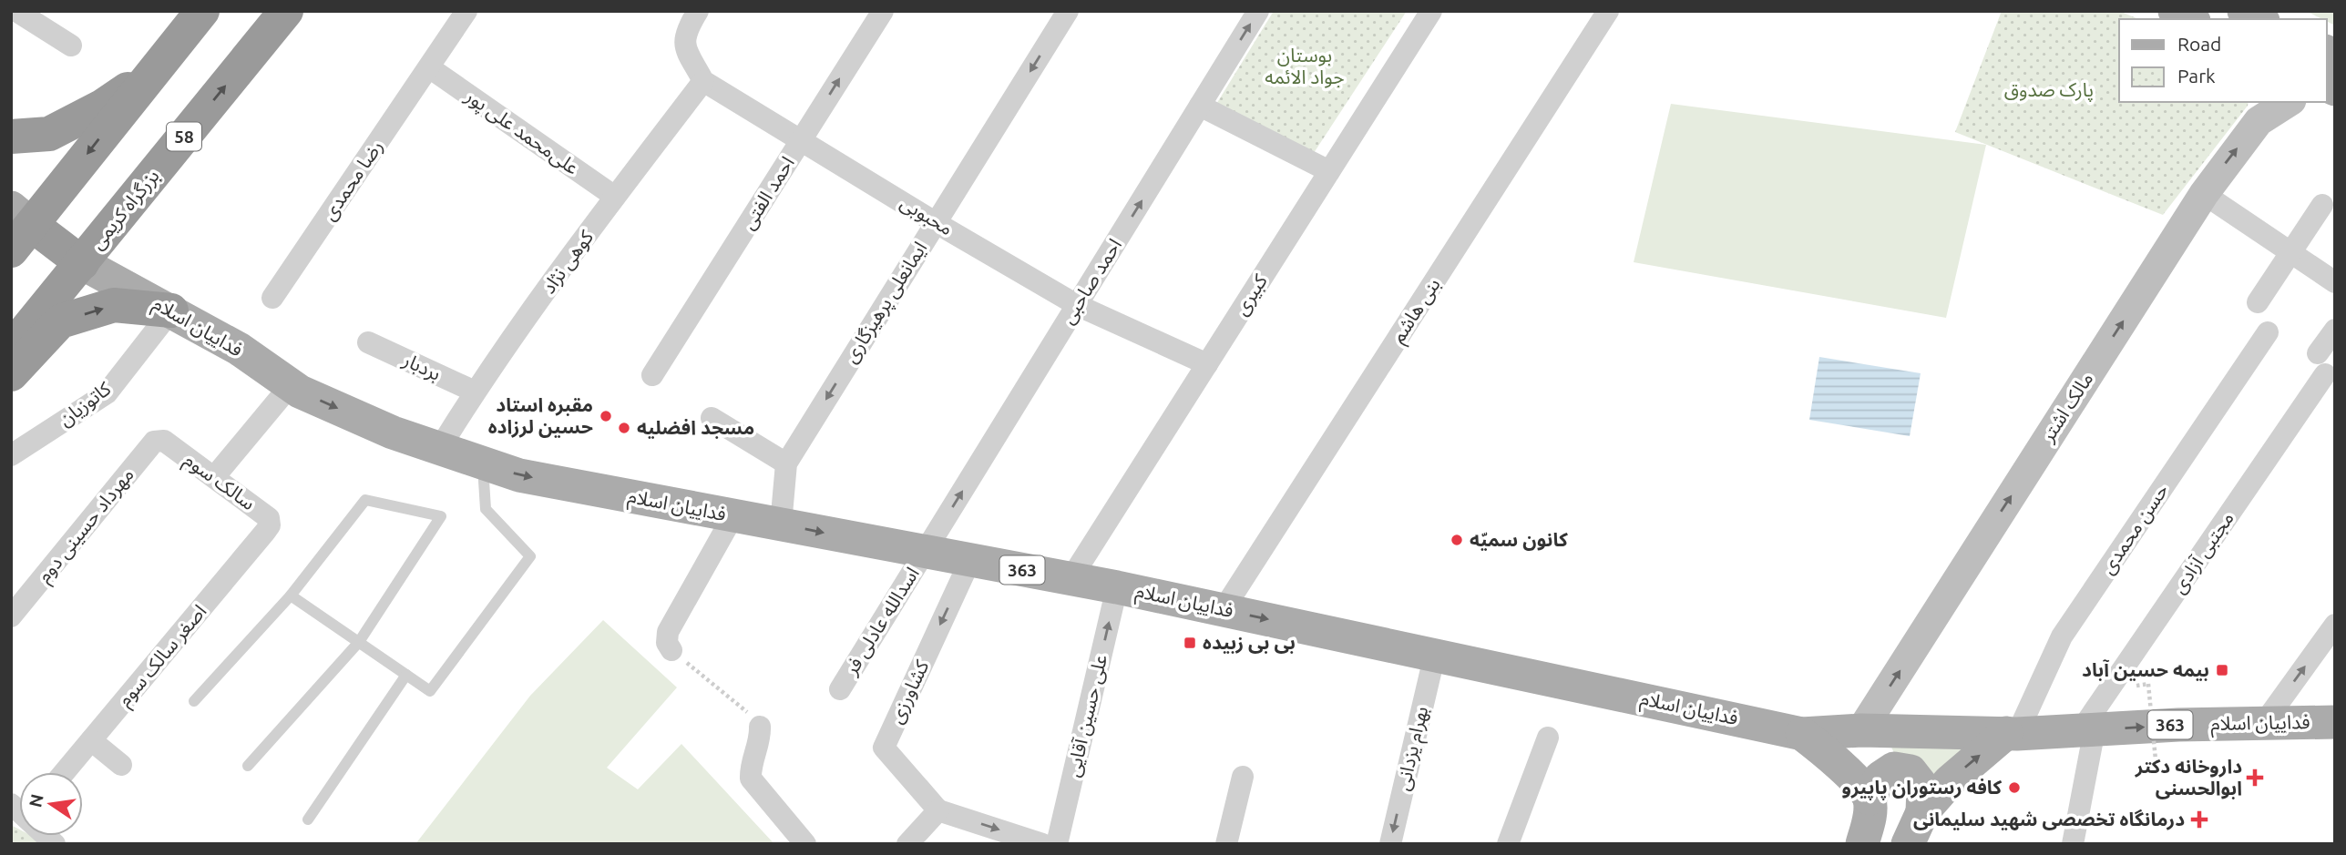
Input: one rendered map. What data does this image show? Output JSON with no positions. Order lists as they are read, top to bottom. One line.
{"streets":{"highway":["58","بزرگراه کریمی"],"main road":["فداییان اسلام","مالک اشتر","363"],"street":["علی‌محمد علی پور","رضا محمدی","احمد الفتی","محبوبی","کوهی نژاد","احمد صاحبی","کبیری","ایمانعلی پرهیزگاری","بنی هاشم","بردبار","کاتوزیان","سالک سوم","مهرداد حسینی دوم","حسن محمدی","مجتبی آزادی","اسدالله عادلی فر","اصغر سالک سوم","کشاورزی","علی حسین آقایی","بهرام یزدانی"]},"crossings":[["علی‌محمد علی پور","رضا محمدی"],["علی‌محمد علی پور","کوهی نژاد"],["احمد الفتی","محبوبی"],["بزرگراه کریمی","فداییان اسلام"],["محبوبی","کوهی نژاد"],["محبوبی","احمد صاحبی"],["محبوبی","کبیری"],["محبوبی","ایمانعلی پرهیزگاری"],["کوهی نژاد","فداییان اسلام"],["کوهی نژاد","بردبار"],["احمد صاحبی","فداییان اسلام"],["احمد صاحبی","اسدالله عادلی فر"],["کبیری","فداییان اسلام"],["بنی هاشم","فداییان اسلام"],["فداییان اسلام","کاتوزیان"],["فداییان اسلام","مالک اشتر"],["فداییان اسلام","حسن محمدی"],["فداییان اسلام","مجتبی آزادی"],["فداییان اسلام","اسدالله عادلی فر"],["فداییان اسلام","کشاورزی"],["فداییان اسلام","علی حسین آقایی"],["فداییان اسلام","بهرام یزدانی"],["سالک سوم","مهرداد حسینی دوم"],["سالک سوم","اصغر سالک سوم"]],"one_way":["احمد الفتی","احمد صاحبی","ایمانعلی پرهیزگاری","فداییان اسلام","مالک اشتر","کشاورزی","علی حسین آقایی"],"parks":["بوستان جواد الائمه","پارک صدوق"],"places":{"other":["مقبره استاد حسین لرزاده","مسجد افضلیه","کانون سمیّه","کافه رستوران پاپیرو"],"transit":["بی بی زبیده","بیمه حسین آباد"],"health":["داروخانه دکتر ابوالحسنی","درمانگاه تخصصی شهید سلیمانی"]},"legend":["Road","Park"],"north":"left"}
